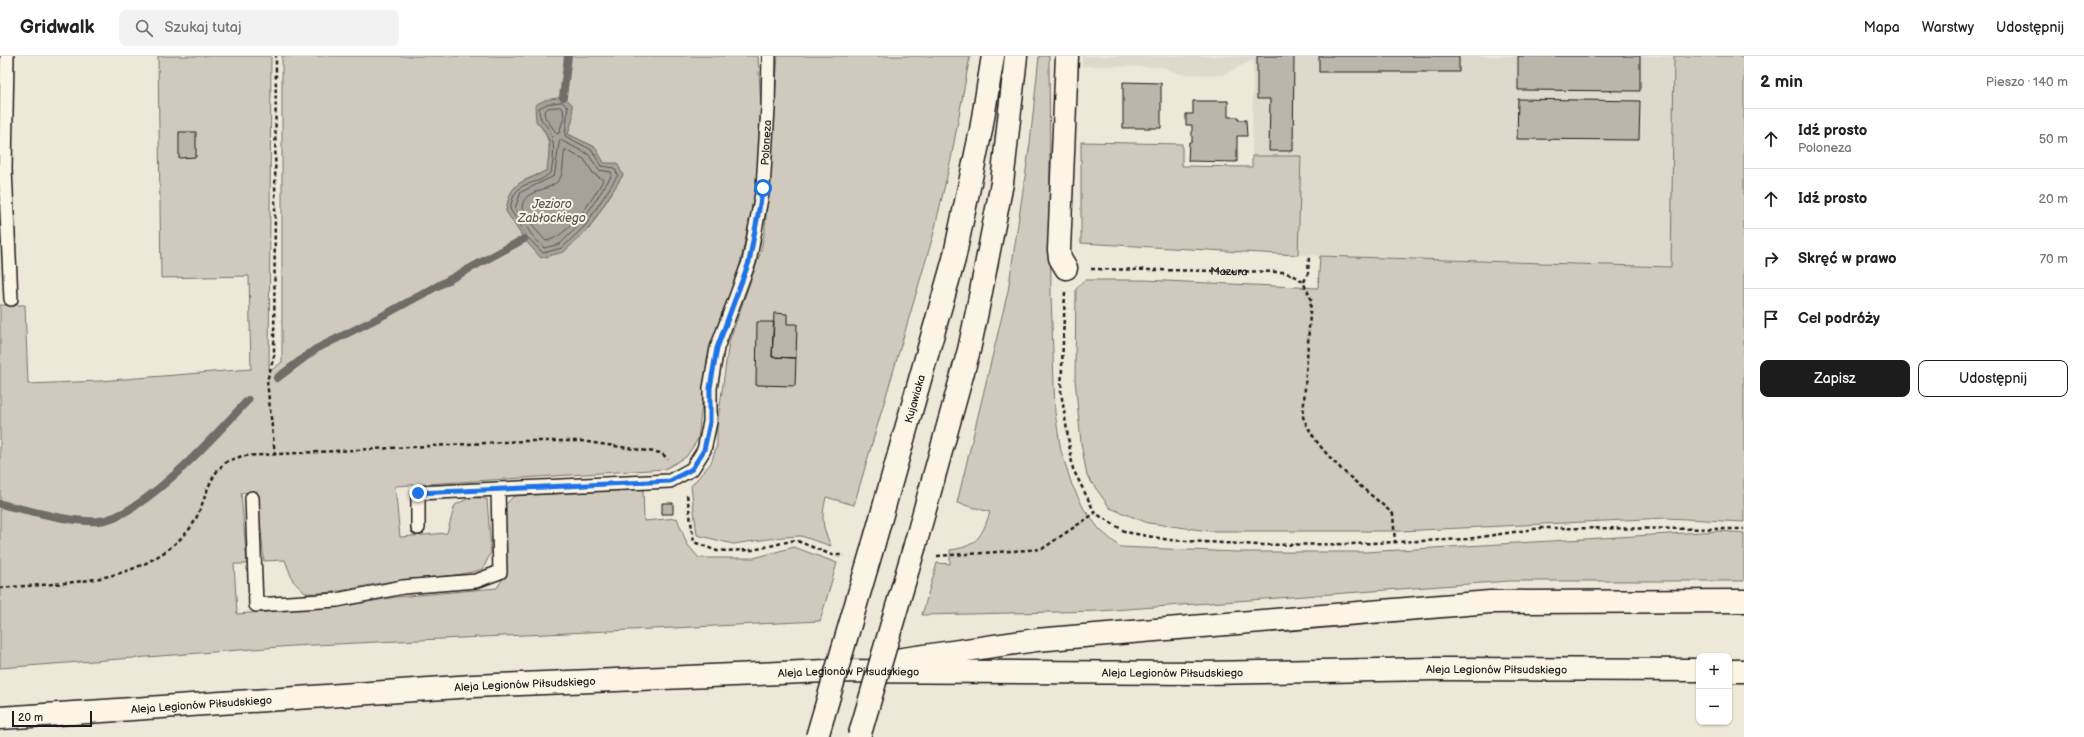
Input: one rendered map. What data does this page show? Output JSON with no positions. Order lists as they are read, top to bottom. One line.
{"streets":{"main road":["Kujawiaka","Aleja Legionów Piłsudskiego"],"lane":["Poloneza"],"path":["Mazura"]},"water":["Jezioro Zabłockiego"],"scale_bar":"20 m","page":{"header":"Gridwalk","search":"Szukaj tutaj","nav":["Mapa","Warstwy","Udostępnij"],"heading":["2 min","Pieszo · 140 m"],"list":[["Idź prosto","Poloneza","50 m"],["Idź prosto","20 m"],["Skręć w prawo","70 m"],"Cel podróży"],"buttons":["Zapisz","Udostępnij"],"map_buttons":["+","−"],"scale":"20 m"}}
